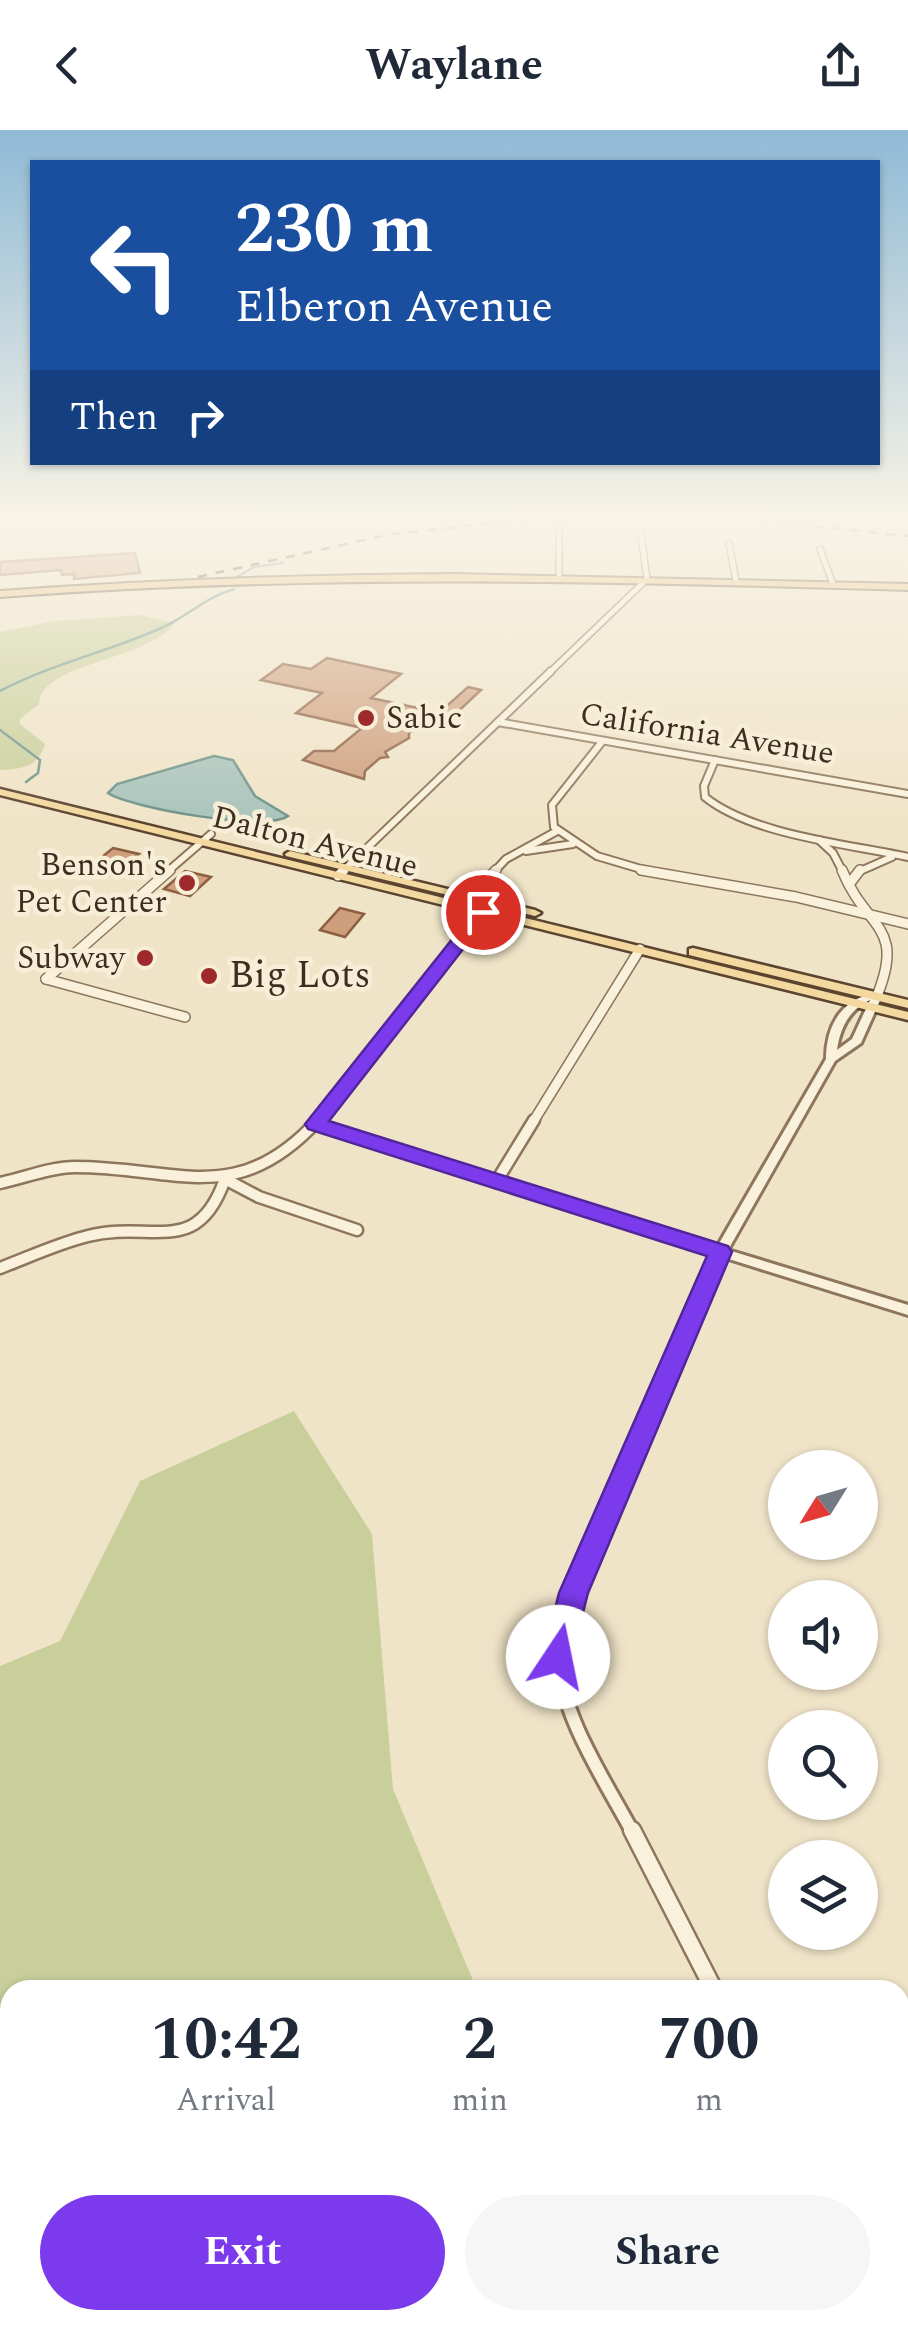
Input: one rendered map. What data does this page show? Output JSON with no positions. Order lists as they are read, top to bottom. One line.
{"streets":{"main road":["Dalton Avenue"],"street":["California Avenue"]},"places":["Sabic","Benson's Pet Center","Subway","Big Lots"],"north":"bottom left","page":{"header":"Waylane","turn":["230 m","Elberon Avenue"],"then":"Then","eta":["10:42","Arrival","2","min","700","m"],"buttons":["Exit","Share"]}}
